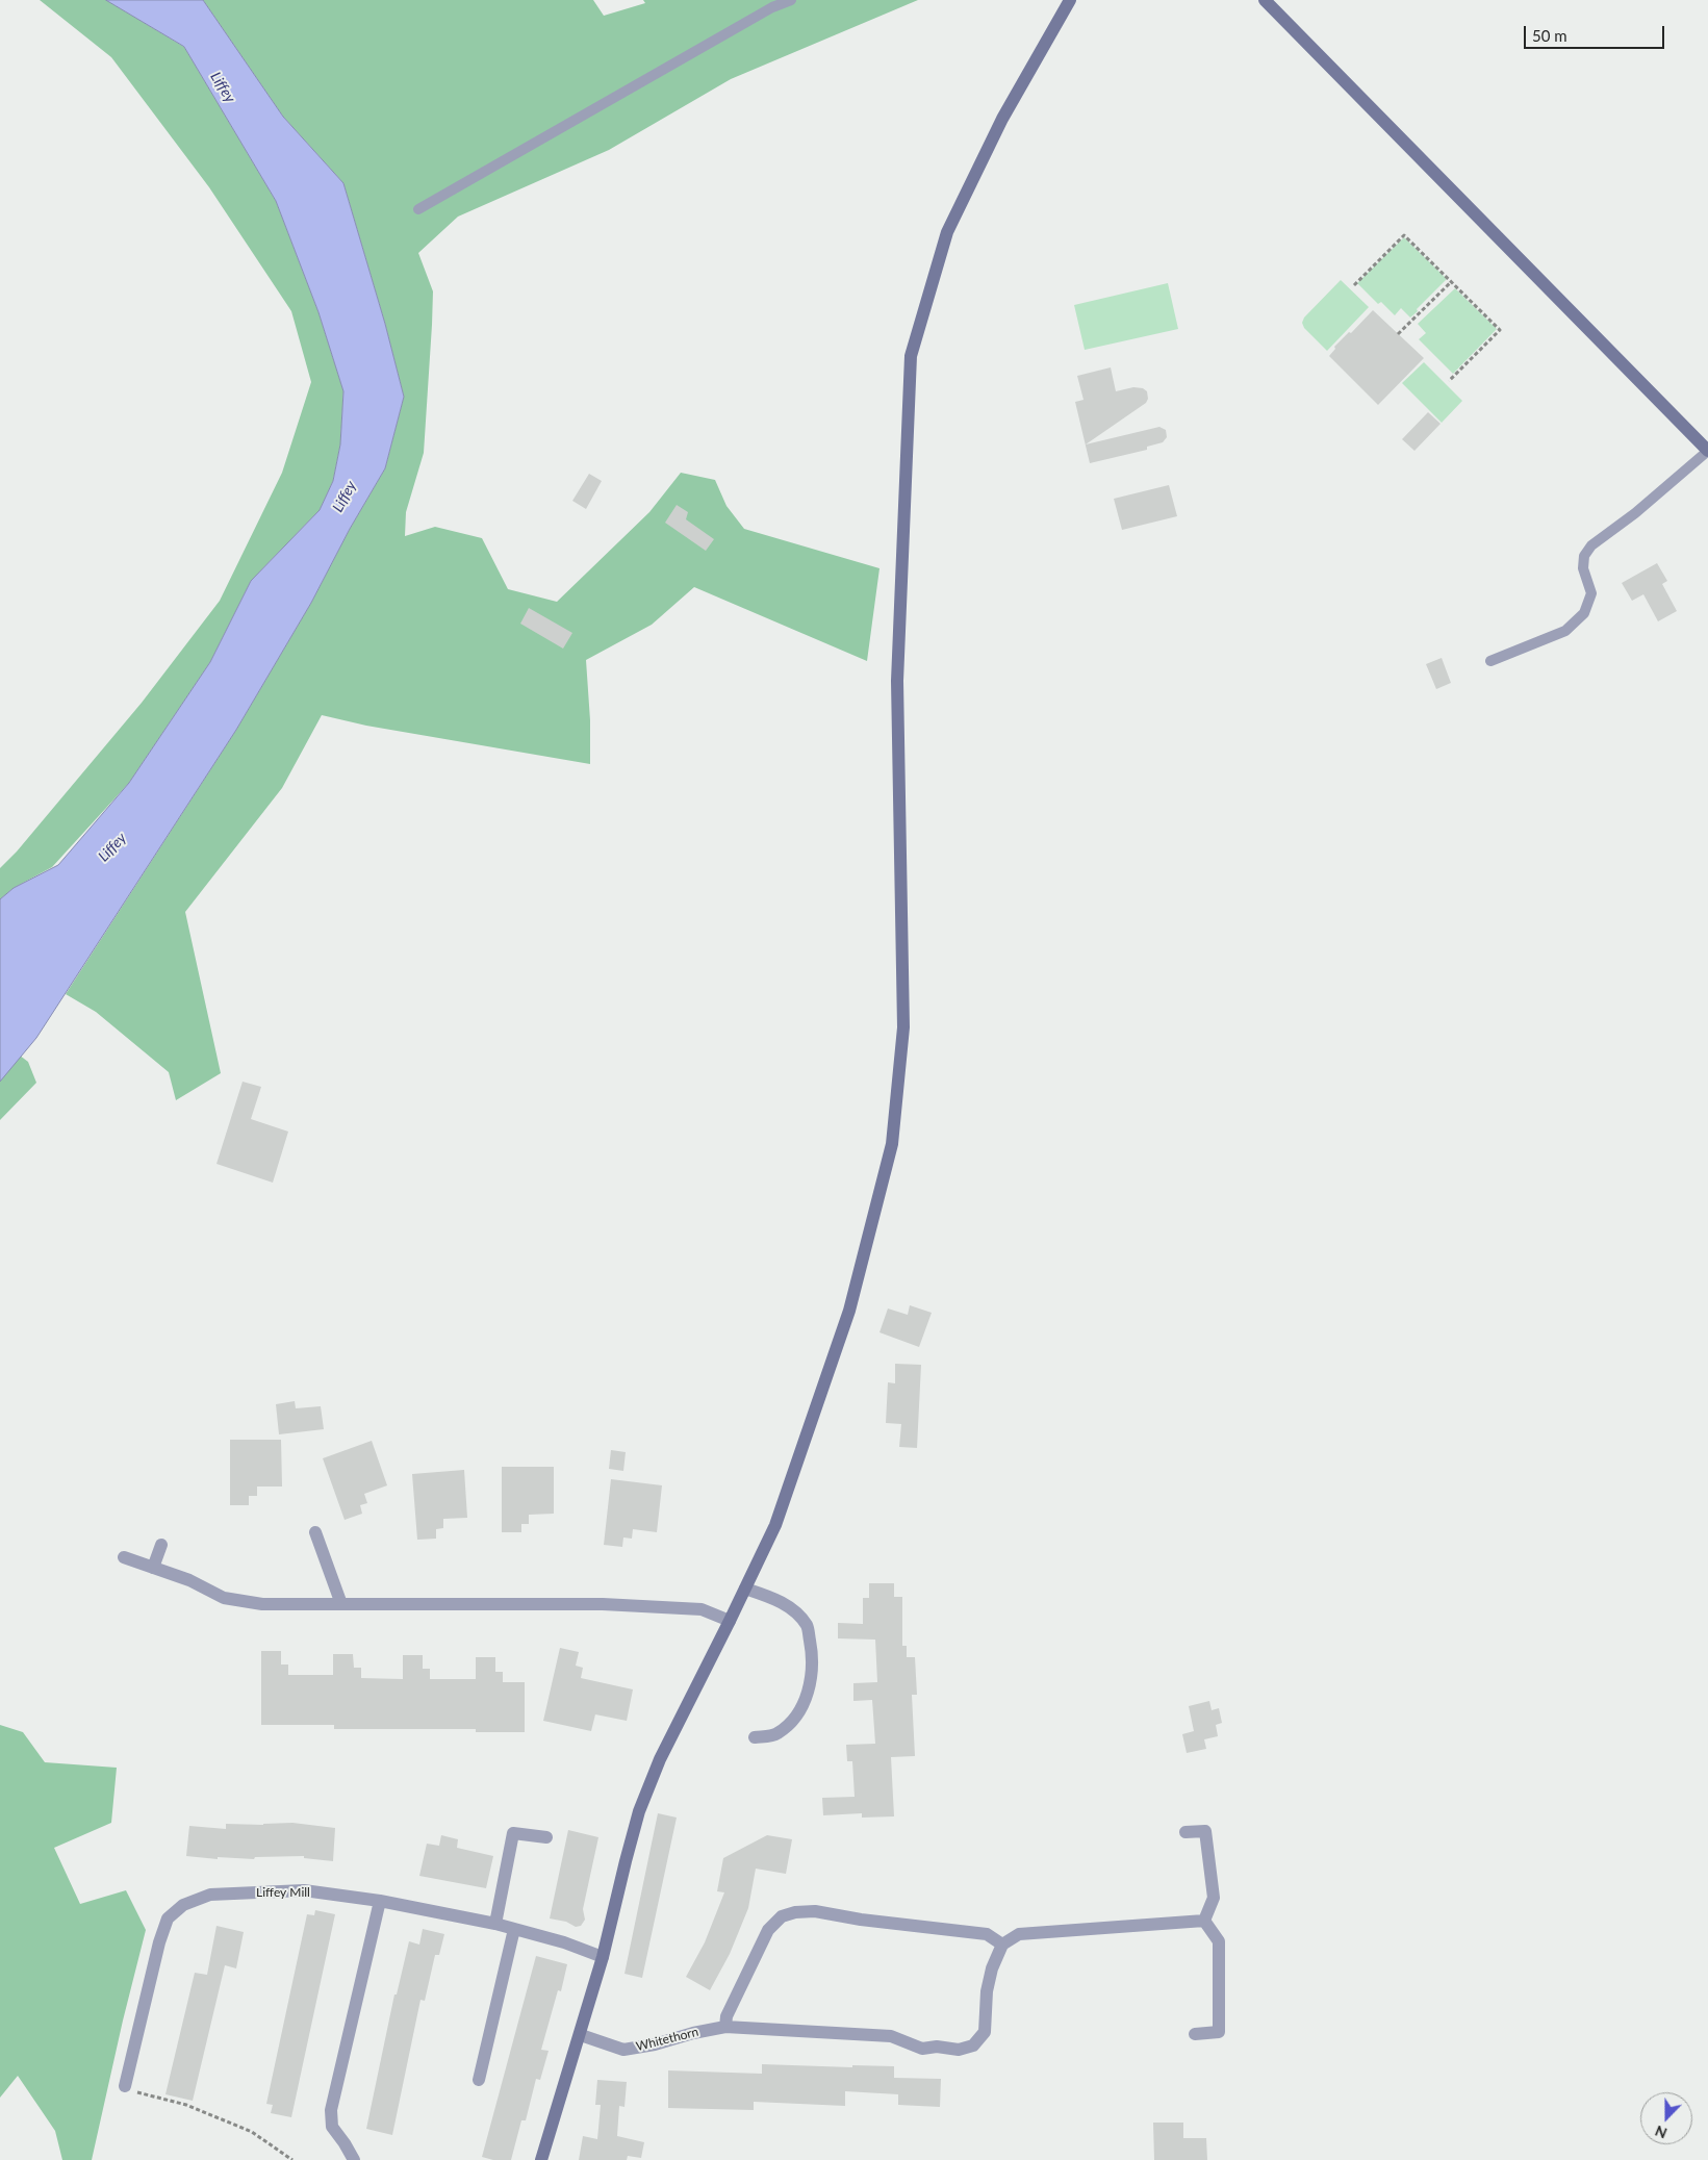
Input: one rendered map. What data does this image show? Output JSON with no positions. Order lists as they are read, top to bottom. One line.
{"streets":{"street":["Liffey Mill","Whitethorn"]},"water":["Liffey"],"scale_bar":"50 m","north":"bottom"}
